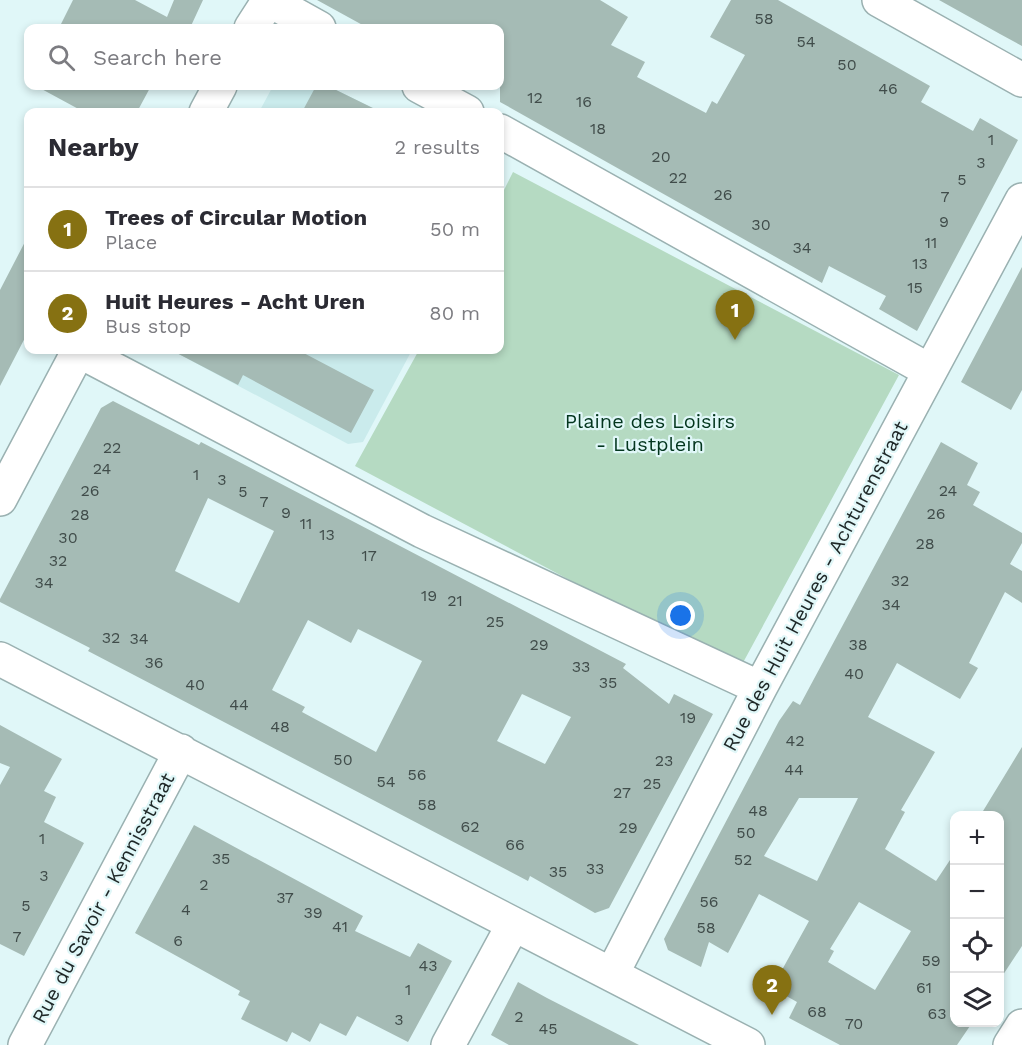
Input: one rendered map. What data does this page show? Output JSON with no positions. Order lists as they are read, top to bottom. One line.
{"streets":{"street":["Rue des Huit Heures - Achturenstraat","Rue du Savoir - Kennisstraat"]},"parks":["Plaine des Loisirs - Lustplein"],"house_numbers":["58","54","50","46","12","16","18","1","20","3","22","5","26","7","9","30","11","34","13","15","22","24","1","3","26","24","5","7","9","26","28","11","13","30","28","17","32","32","34","19","21","34","25","32","34","29","38","36","33","40","35","40","44","19","48","42","50","23","44","56","54","25","27","58","48","62","29","50","1","66","35","52","33","35","3","2","37","56","5","4","39","41","58","7","6","59","43","61","1","68","63","2","3","70","45"],"page":{"search":"Search here","heading":["Nearby","2 results"],"list":[{"mark":"1","name":"Trees of Circular Motion","note":"Place","value":"50 m"},{"mark":"2","name":"Huit Heures - Acht Uren","note":"Bus stop","value":"80 m"}],"pins":["1","2"],"map_buttons":["+","−"]}}
